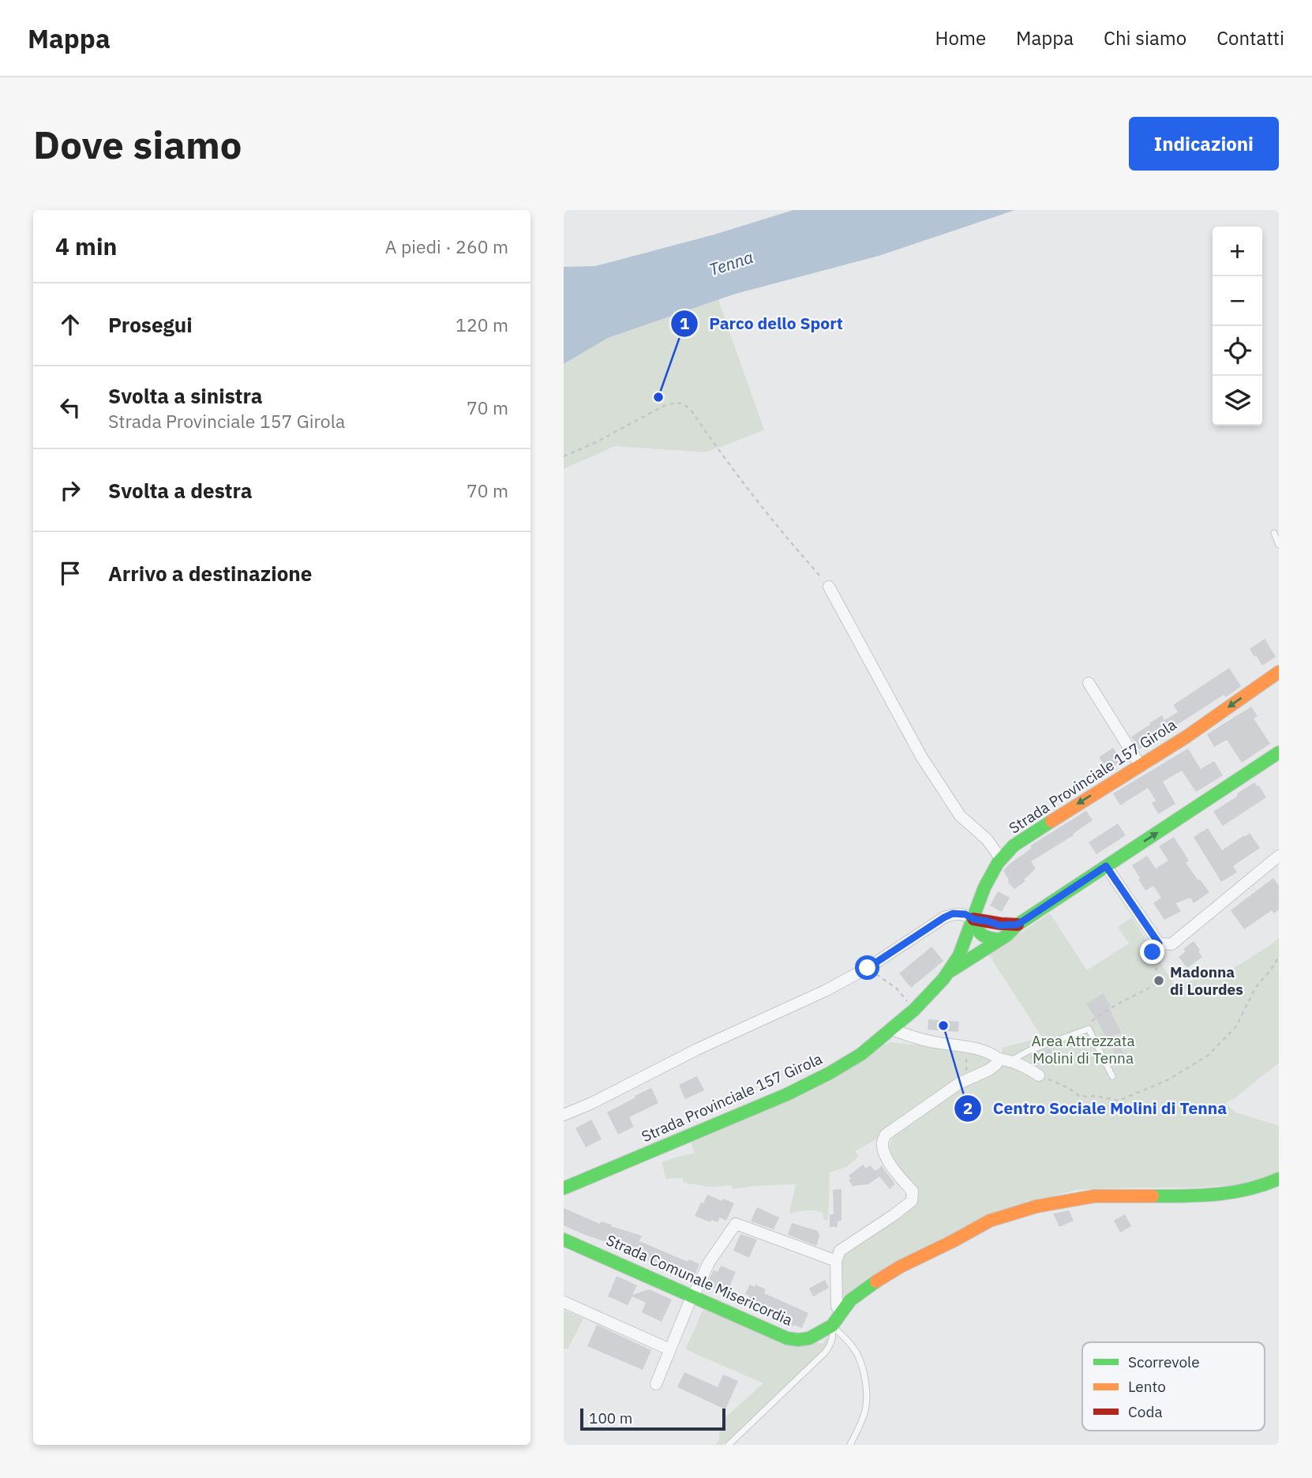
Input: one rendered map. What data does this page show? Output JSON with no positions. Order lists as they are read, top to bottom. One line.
{"streets":{"main road":["Strada Provinciale 157 Girola","Strada Comunale Misericordia"]},"water":["Tenna"],"parks":["Area Attrezzata Molini di Tenna"],"places":["Parco dello Sport","Madonna di Lourdes","Centro Sociale Molini di Tenna"],"legend":["Scorrevole","Lento","Coda"],"scale_bar":"100 m","page":{"header":"Mappa","nav":["Home","Mappa","Chi siamo","Contatti"],"buttons":"Indicazioni","title":"Dove siamo","heading":["4 min","A piedi · 260 m"],"map_buttons":["+","−"],"list":[["Prosegui","120 m"],["Svolta a sinistra","Strada Provinciale 157 Girola","70 m"],["Svolta a destra","70 m"],"Arrivo a destinazione"],"scale":"100 m"}}
